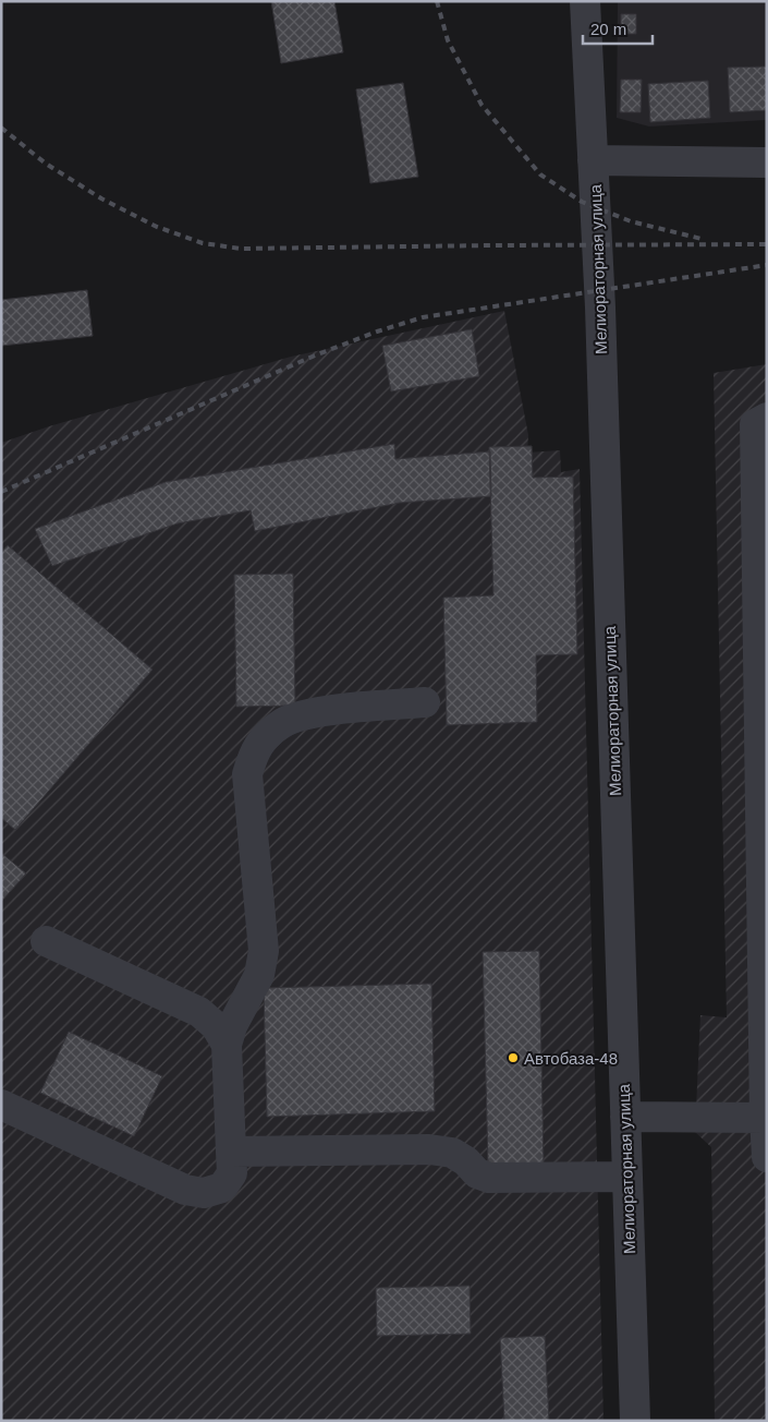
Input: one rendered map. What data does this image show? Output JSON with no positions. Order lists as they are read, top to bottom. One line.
{"streets":{"street":["Мелиораторная улица"]},"places":["Автобаза-48"],"scale_bar":"20 m"}
